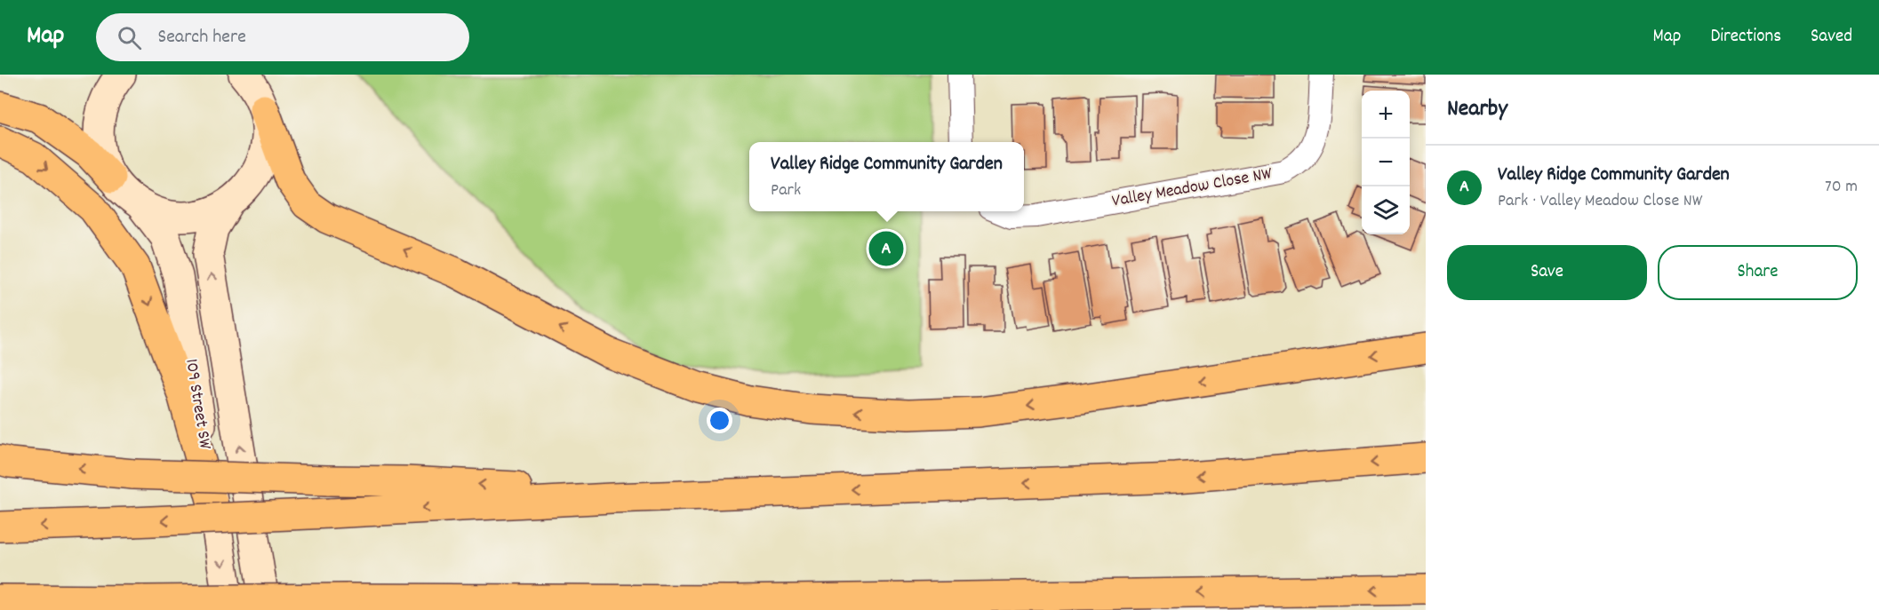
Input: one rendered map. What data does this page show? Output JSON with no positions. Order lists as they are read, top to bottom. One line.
{"streets":{"street":["Valley Meadow Close NW","109 Street SW"]},"page":{"header":"Map","search":"Search here","nav":["Map","Directions","Saved"],"heading":"Nearby","map_buttons":["+","−"],"popup":["Valley Ridge Community Garden","Park"],"list":[{"mark":"A","name":"Valley Ridge Community Garden","note":"Park · Valley Meadow Close NW","value":"70 m"}],"pins":"A","buttons":["Save","Share"]}}
